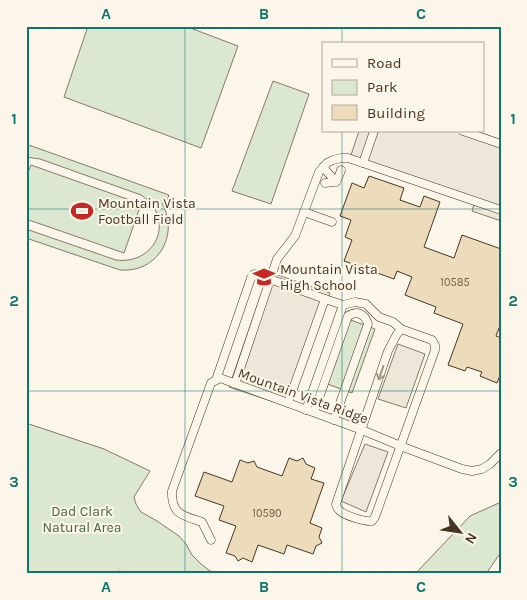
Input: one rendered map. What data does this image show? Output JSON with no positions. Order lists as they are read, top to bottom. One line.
{"streets":{"lane":["Mountain Vista Ridge"]},"parks":["Dad Clark Natural Area"],"places":{"sports":["Mountain Vista Football Field"],"school or university":["Mountain Vista High School"]},"house_numbers":["10585","10590"],"legend":["Road","Park","Building"],"north":"bottom right","grid":{"columns":["A","B","C"],"rows":["1","2","3"]}}
